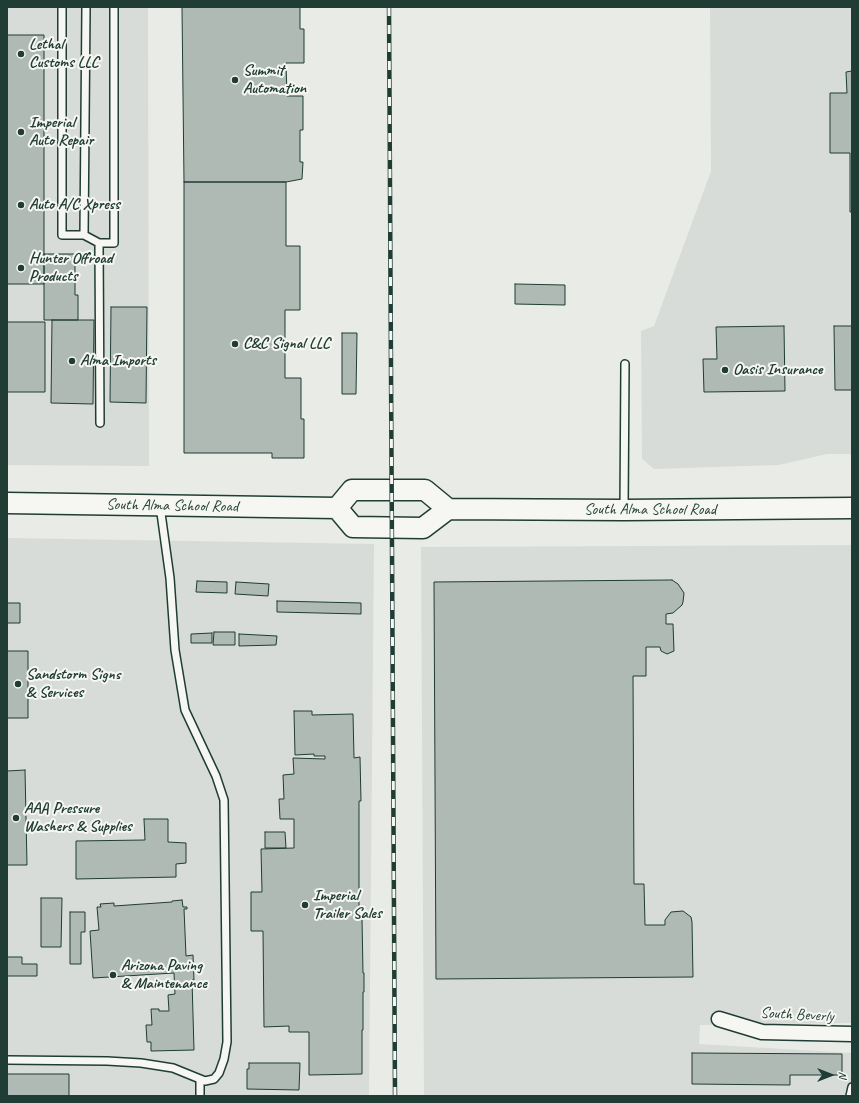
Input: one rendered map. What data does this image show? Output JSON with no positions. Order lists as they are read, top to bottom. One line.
{"streets":{"main road":["South Alma School Road"],"street":["South Beverly"]},"places":["Lethal Customs LLC","Summit Automation","Imperial Auto Repair","Auto A/C Xpress","Hunter Offroad Products","C&C Signal LLC","Alma Imports","Oasis Insurance","Sandstorm Signs & Services","AAA Pressure Washers & Supplies","Imperial Trailer Sales","Arizona Paving & Maintenance"],"north":"right"}
